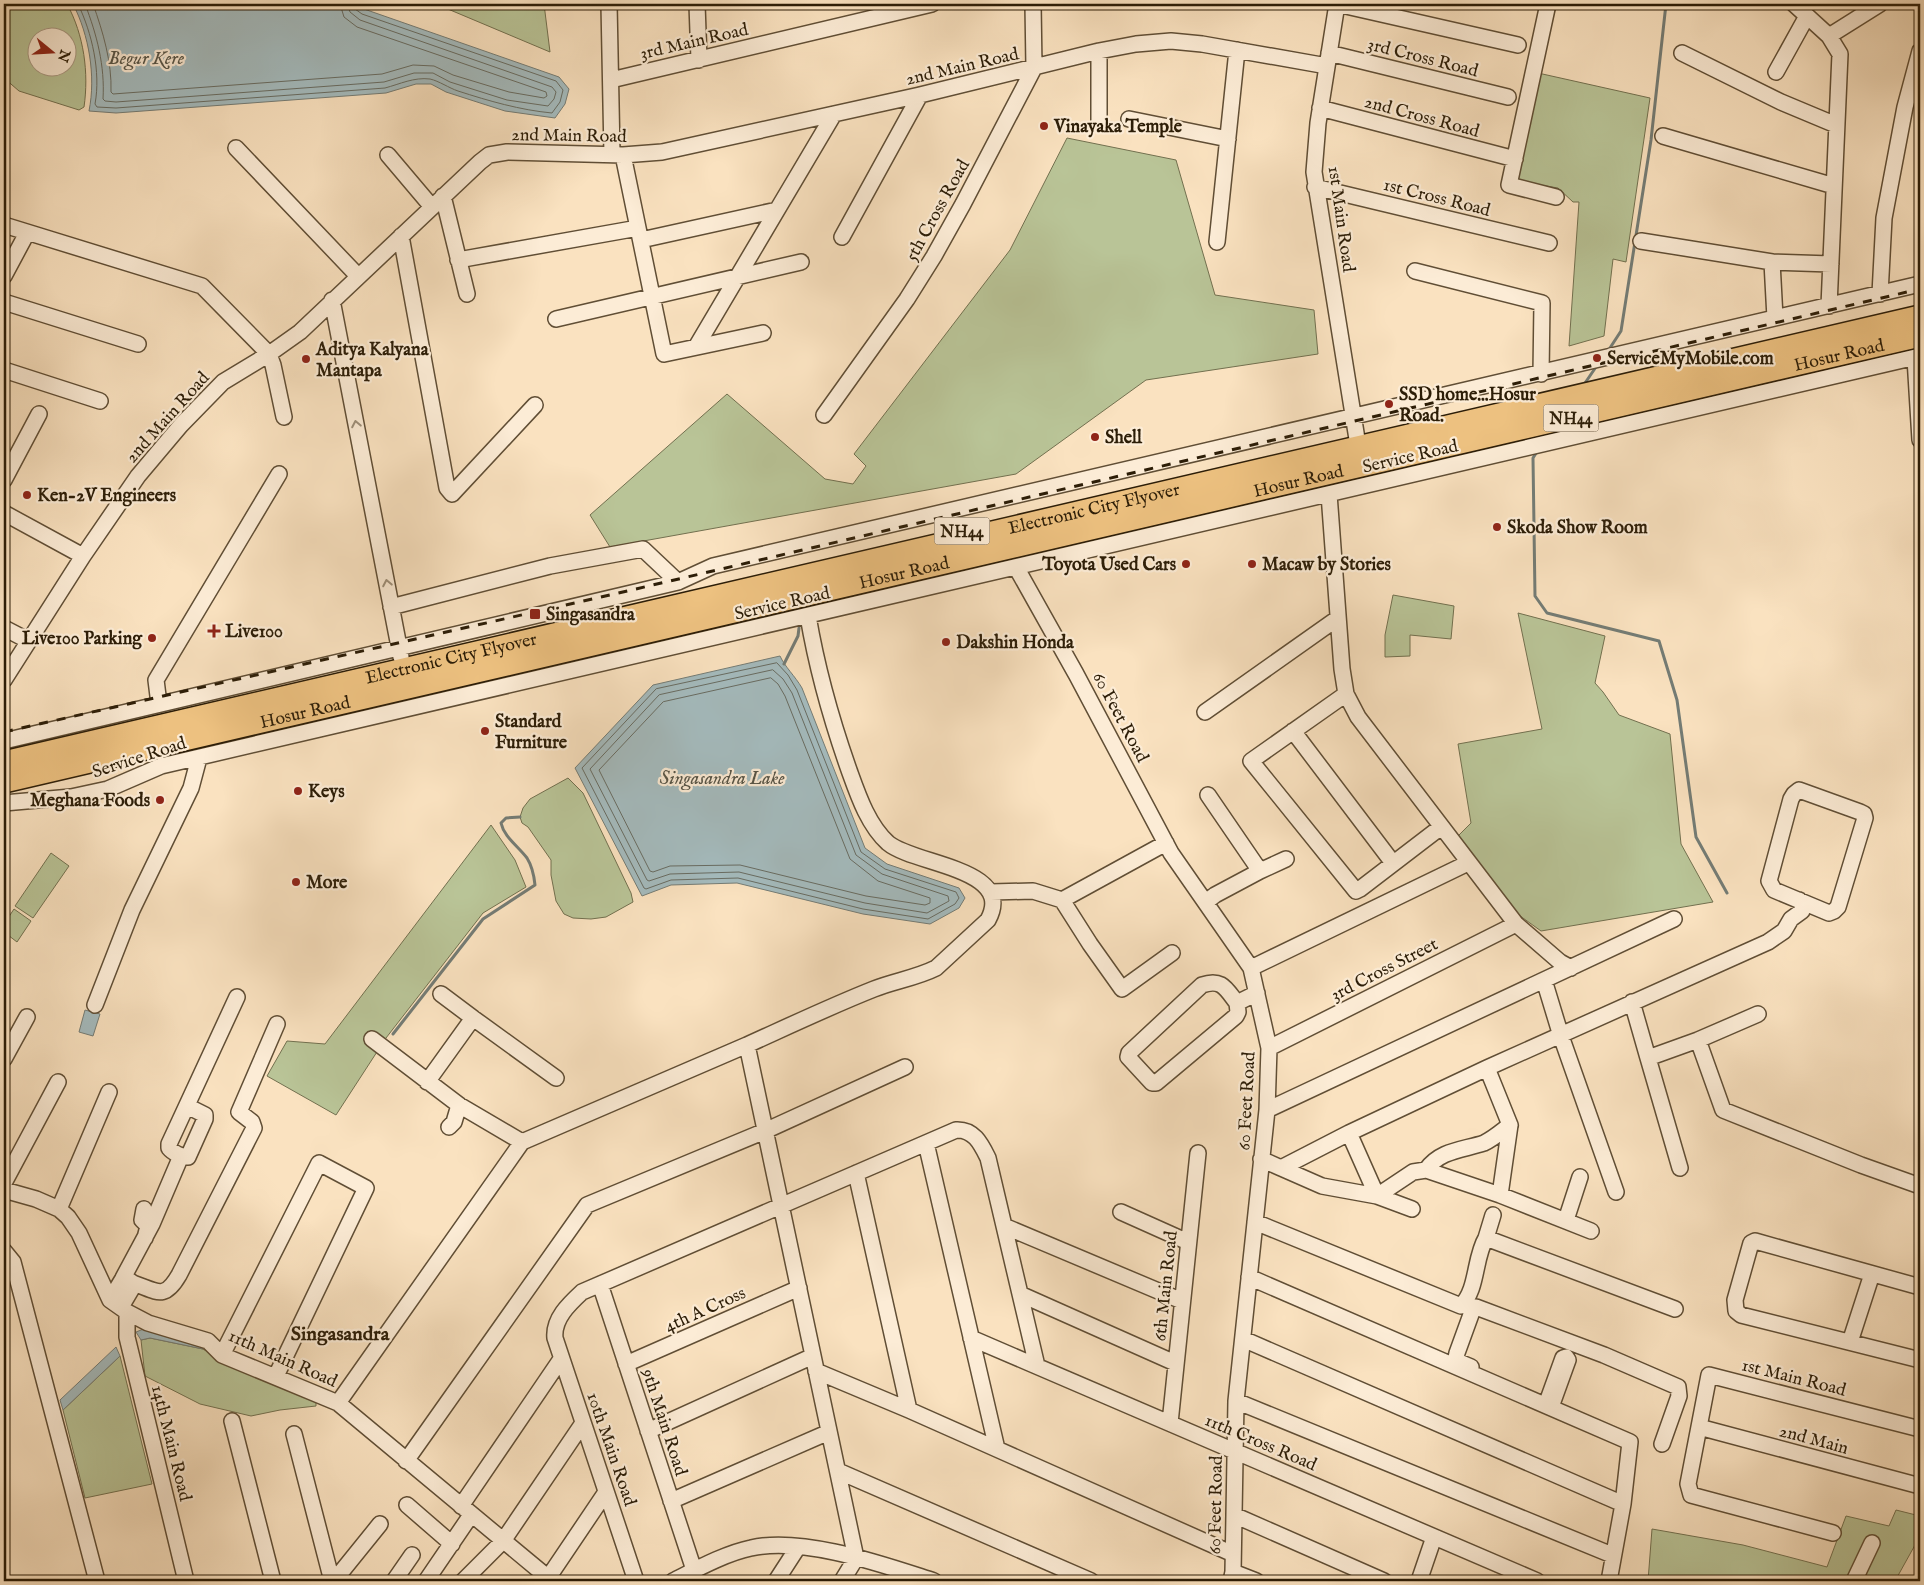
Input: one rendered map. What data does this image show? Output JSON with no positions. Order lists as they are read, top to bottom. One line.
{"streets":{"highway":["Hosur Road","NH44","Electronic City Flyover"],"street":["3rd Main Road","3rd Cross Road","2nd Main Road","2nd Cross Road","1st Cross Road","5th Cross Road","1st Main Road","Service Road","60 Feet Road","3rd Cross Street","6th Main Road","4th A Cross","11th Main Road","9th Main Road","2nd Main","11th Cross Road","14th Main Road","10th Main Road"]},"crossings":[["3rd Cross Road","2nd Main Road"],["3rd Cross Road","1st Main Road"],["2nd Main Road","5th Cross Road"],["2nd Main Road","1st Main Road"],["2nd Cross Road","1st Main Road"],["1st Cross Road","1st Main Road"],["1st Main Road","Hosur Road"],["1st Main Road","2nd Main"],["Service Road","60 Feet Road"],["60 Feet Road","3rd Cross Street"],["60 Feet Road","11th Cross Road"],["6th Main Road","11th Cross Road"],["4th A Cross","9th Main Road"],["11th Main Road","14th Main Road"],["9th Main Road","10th Main Road"]],"districts":["Singasandra"],"water":["Begur Kere","Singasandra Lake"],"places":{"other":["Vinayaka Temple","ServiceMyMobile.com","Aditya Kalyana Mantapa","SSD home...Hosur Road.","Shell","Ken-2V Engineers","Skoda Show Room","Toyota Used Cars","Macaw by Stories","Live100 Parking","Dakshin Honda","Standard Furniture","Keys","Meghana Foods","More"],"transit":["Singasandra"],"health":["Live100"]},"north":"right"}
